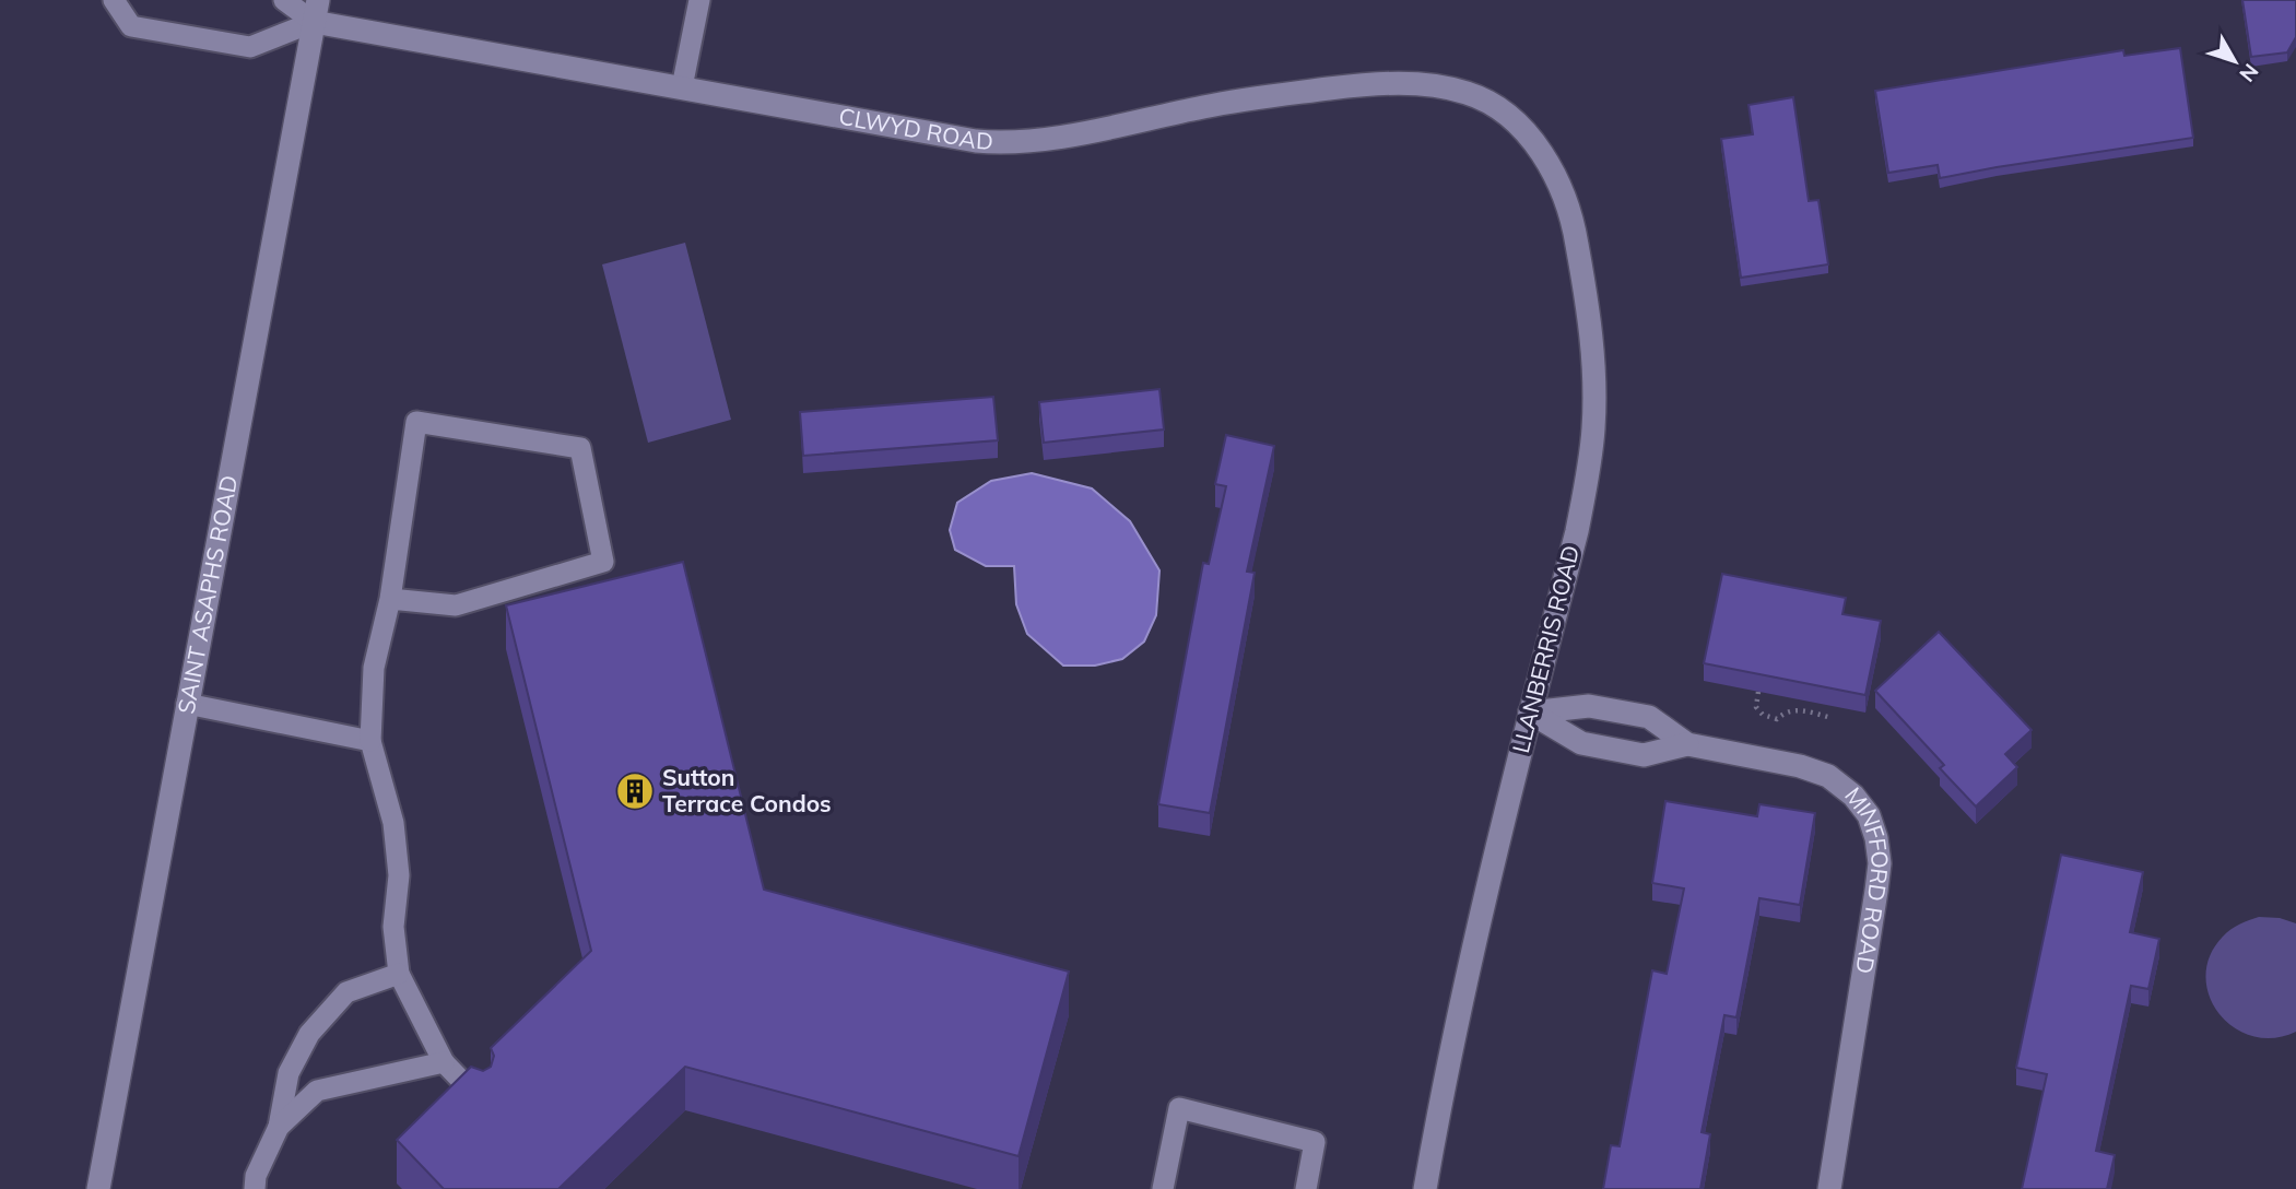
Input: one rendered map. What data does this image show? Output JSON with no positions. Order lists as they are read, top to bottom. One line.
{"streets":{"street":["CLWYD ROAD","SAINT ASAPHS ROAD","LLANBERRIS ROAD","MINFFORD ROAD"]},"crossings":[["CLWYD ROAD","SAINT ASAPHS ROAD"],["CLWYD ROAD","LLANBERRIS ROAD"],["LLANBERRIS ROAD","MINFFORD ROAD"]],"places":{"building":["Sutton Terrace Condos"]},"north":"bottom right"}
